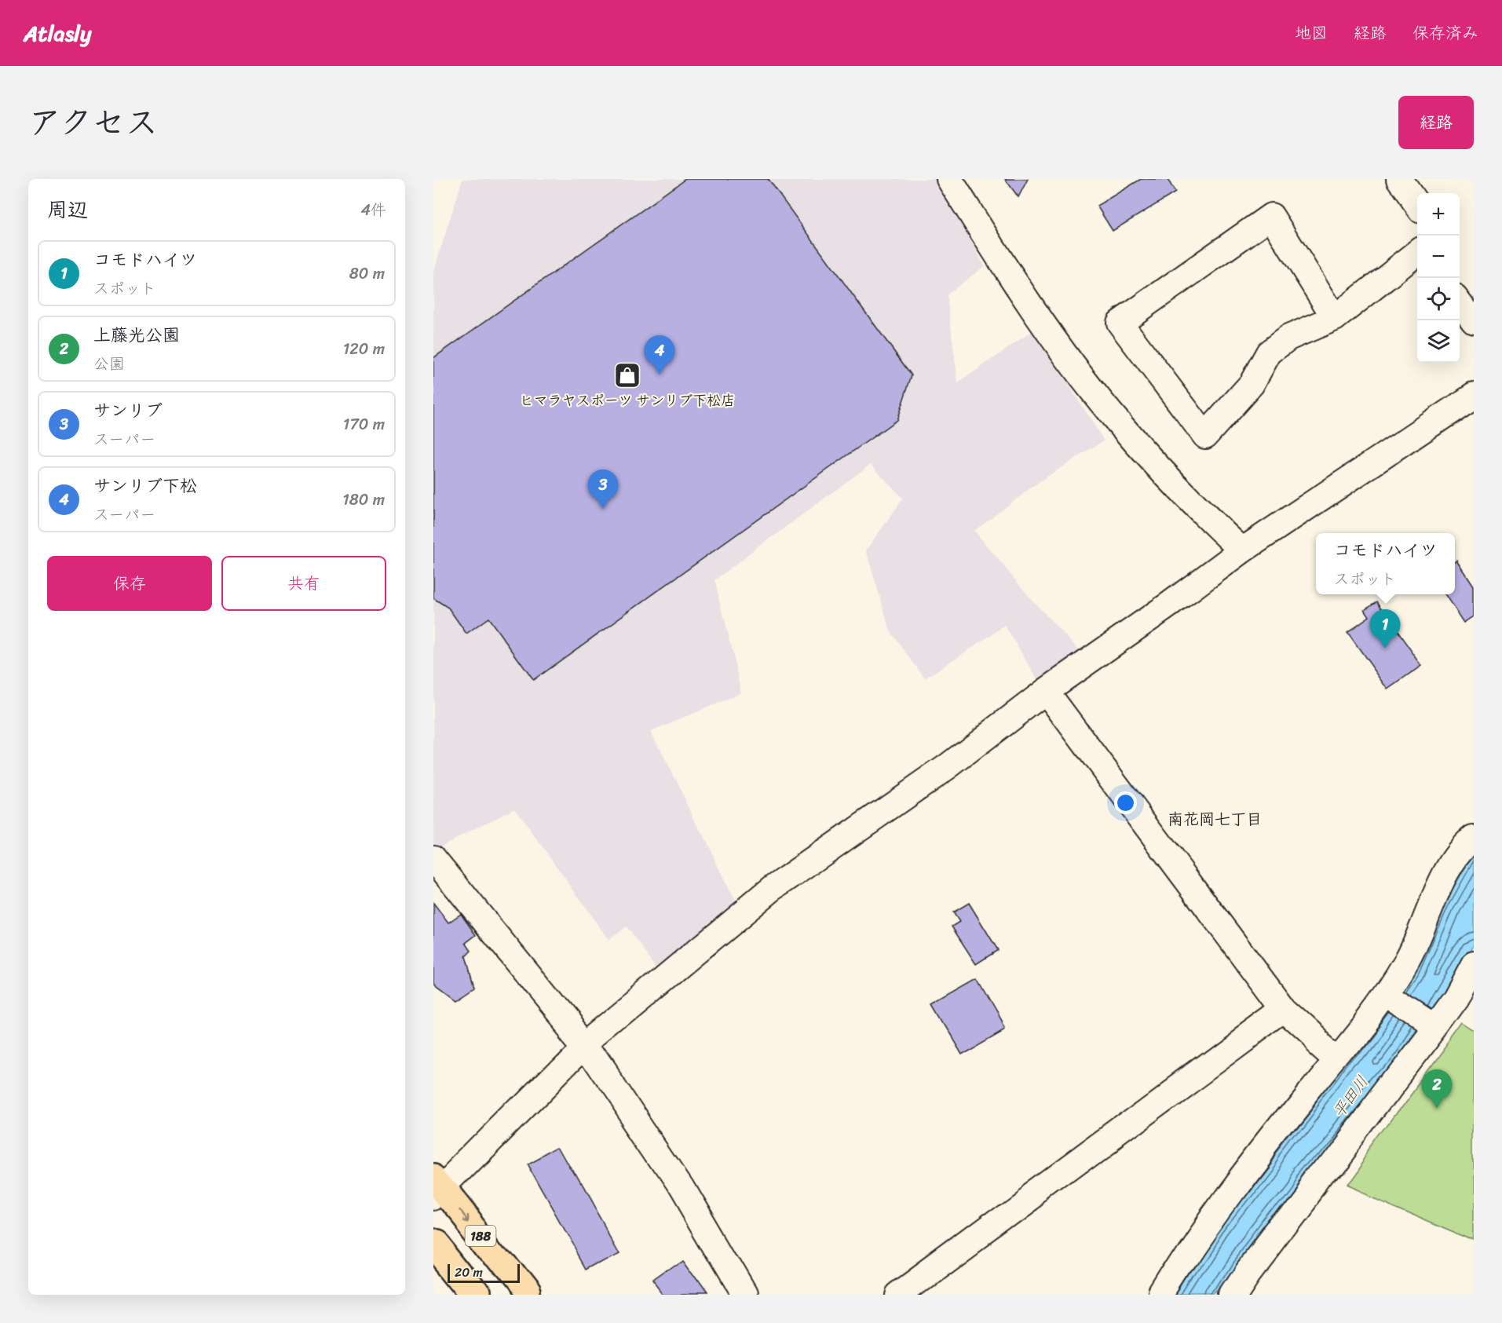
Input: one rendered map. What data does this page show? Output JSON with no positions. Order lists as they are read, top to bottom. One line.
{"streets":{"highway":["188"]},"districts":["南花岡七丁目"],"water":["平田川"],"places":{"shop":["ヒマラヤスポーツ サンリブ下松店"]},"scale_bar":"20 m","page":{"header":"Atlasly","nav":["地図","経路","保存済み"],"title":"アクセス","buttons":["経路",["保存","共有"]],"heading":["周辺","4件"],"map_buttons":["+","−"],"list":[{"mark":"1","name":"コモドハイツ","note":"スポット","value":"80 m"},{"mark":"2","name":"上藤光公園","note":"公園","value":"120 m"},{"mark":"3","name":"サンリブ","note":"スーパー","value":"170 m"},{"mark":"4","name":"サンリブ下松","note":"スーパー","value":"180 m"}],"pins":["4","3","1","2"],"popup":["コモドハイツ","スポット"],"scale":"20 m"}}
